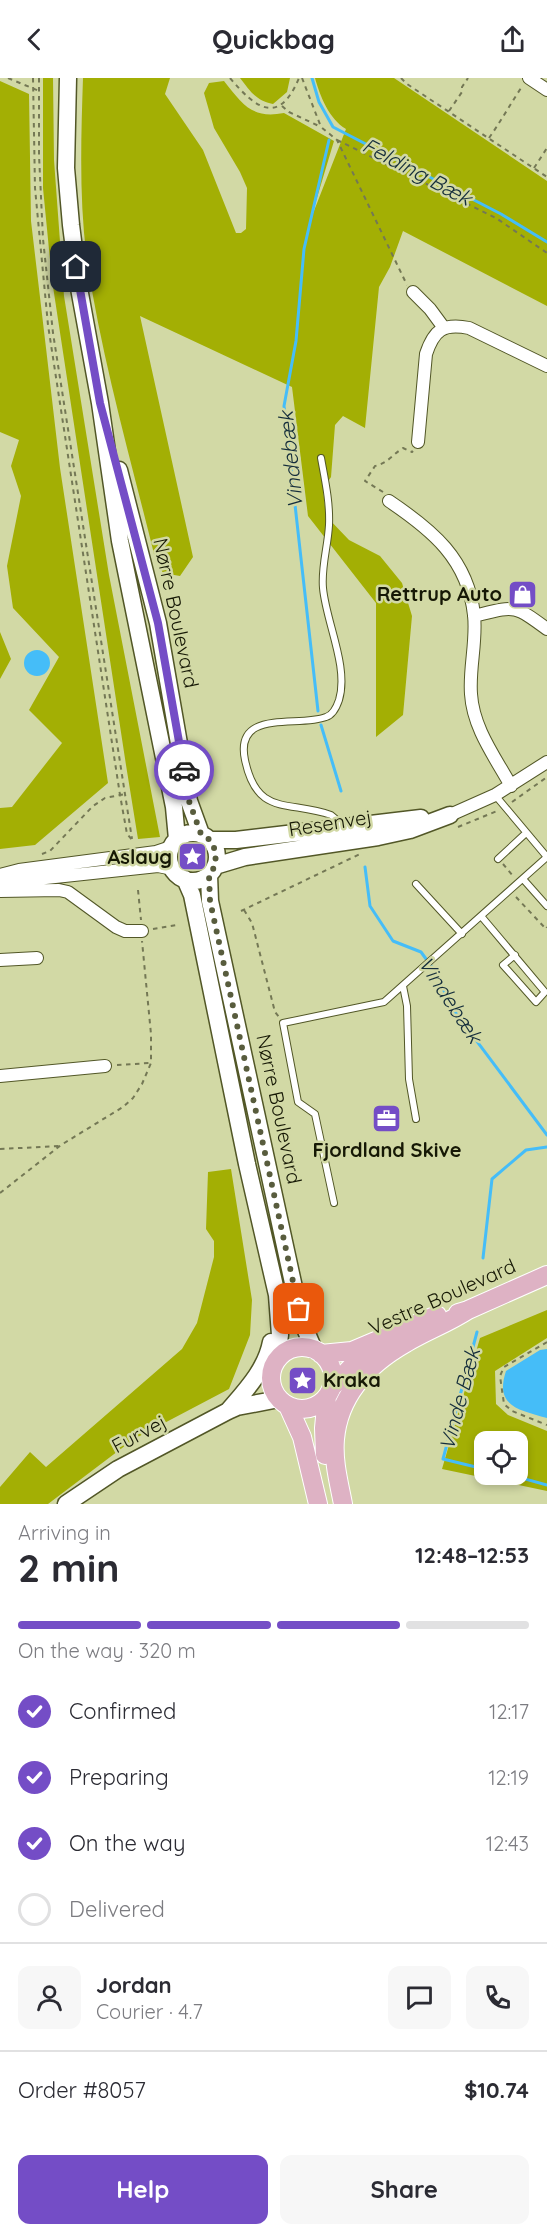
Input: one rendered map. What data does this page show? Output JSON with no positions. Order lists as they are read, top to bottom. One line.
{"streets":{"main road":["Vestre Boulevard"],"street":["Nørre Boulevard","Resenvej","Furvej"]},"crossings":[["Nørre Boulevard","Resenvej"],["Nørre Boulevard","Vestre Boulevard"],["Nørre Boulevard","Furvej"],["Vestre Boulevard","Furvej"]],"water":["Felding Bæk","Vindebæk","Vinde Bæk"],"places":{"shop":["Rettrup Auto"],"place":["Aslaug","Kraka"],"office":["Fjordland Skive"]},"page":{"header":"Quickbag","heading":["2 min","Arriving in","12:48–12:53"],"panel":["Jordan","Courier · 4.7","Order #8057","$10.74"],"bar":"On the way · 320 m","list":[["Confirmed","12:17"],["Preparing","12:19"],["On the way","12:43"],"Delivered"],"buttons":["Help","Share"]}}
